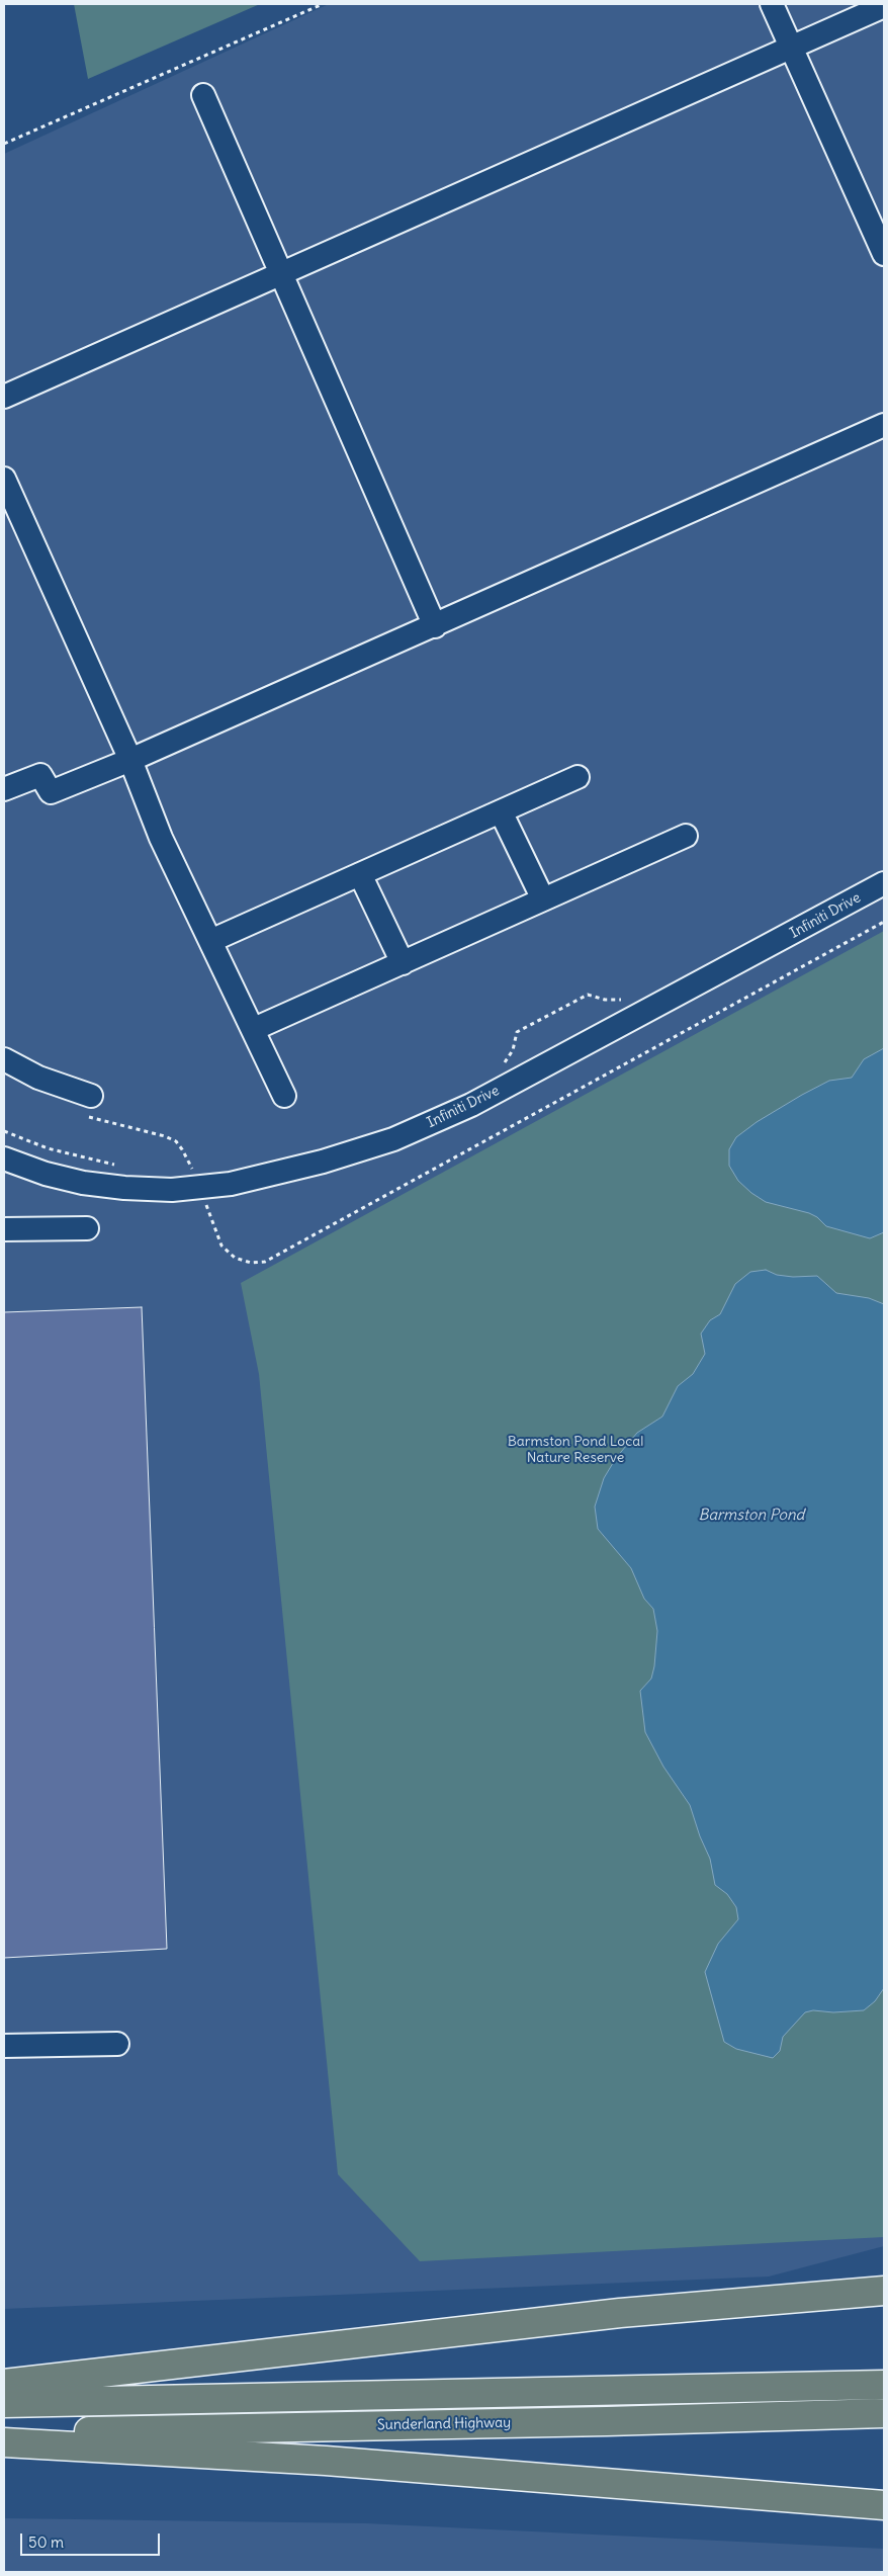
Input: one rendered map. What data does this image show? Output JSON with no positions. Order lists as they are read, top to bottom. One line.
{"streets":{"highway":["Sunderland Highway"],"street":["Infiniti Drive"]},"water":["Barmston Pond"],"parks":["Barmston Pond Local Nature Reserve"],"scale_bar":"50 m"}
